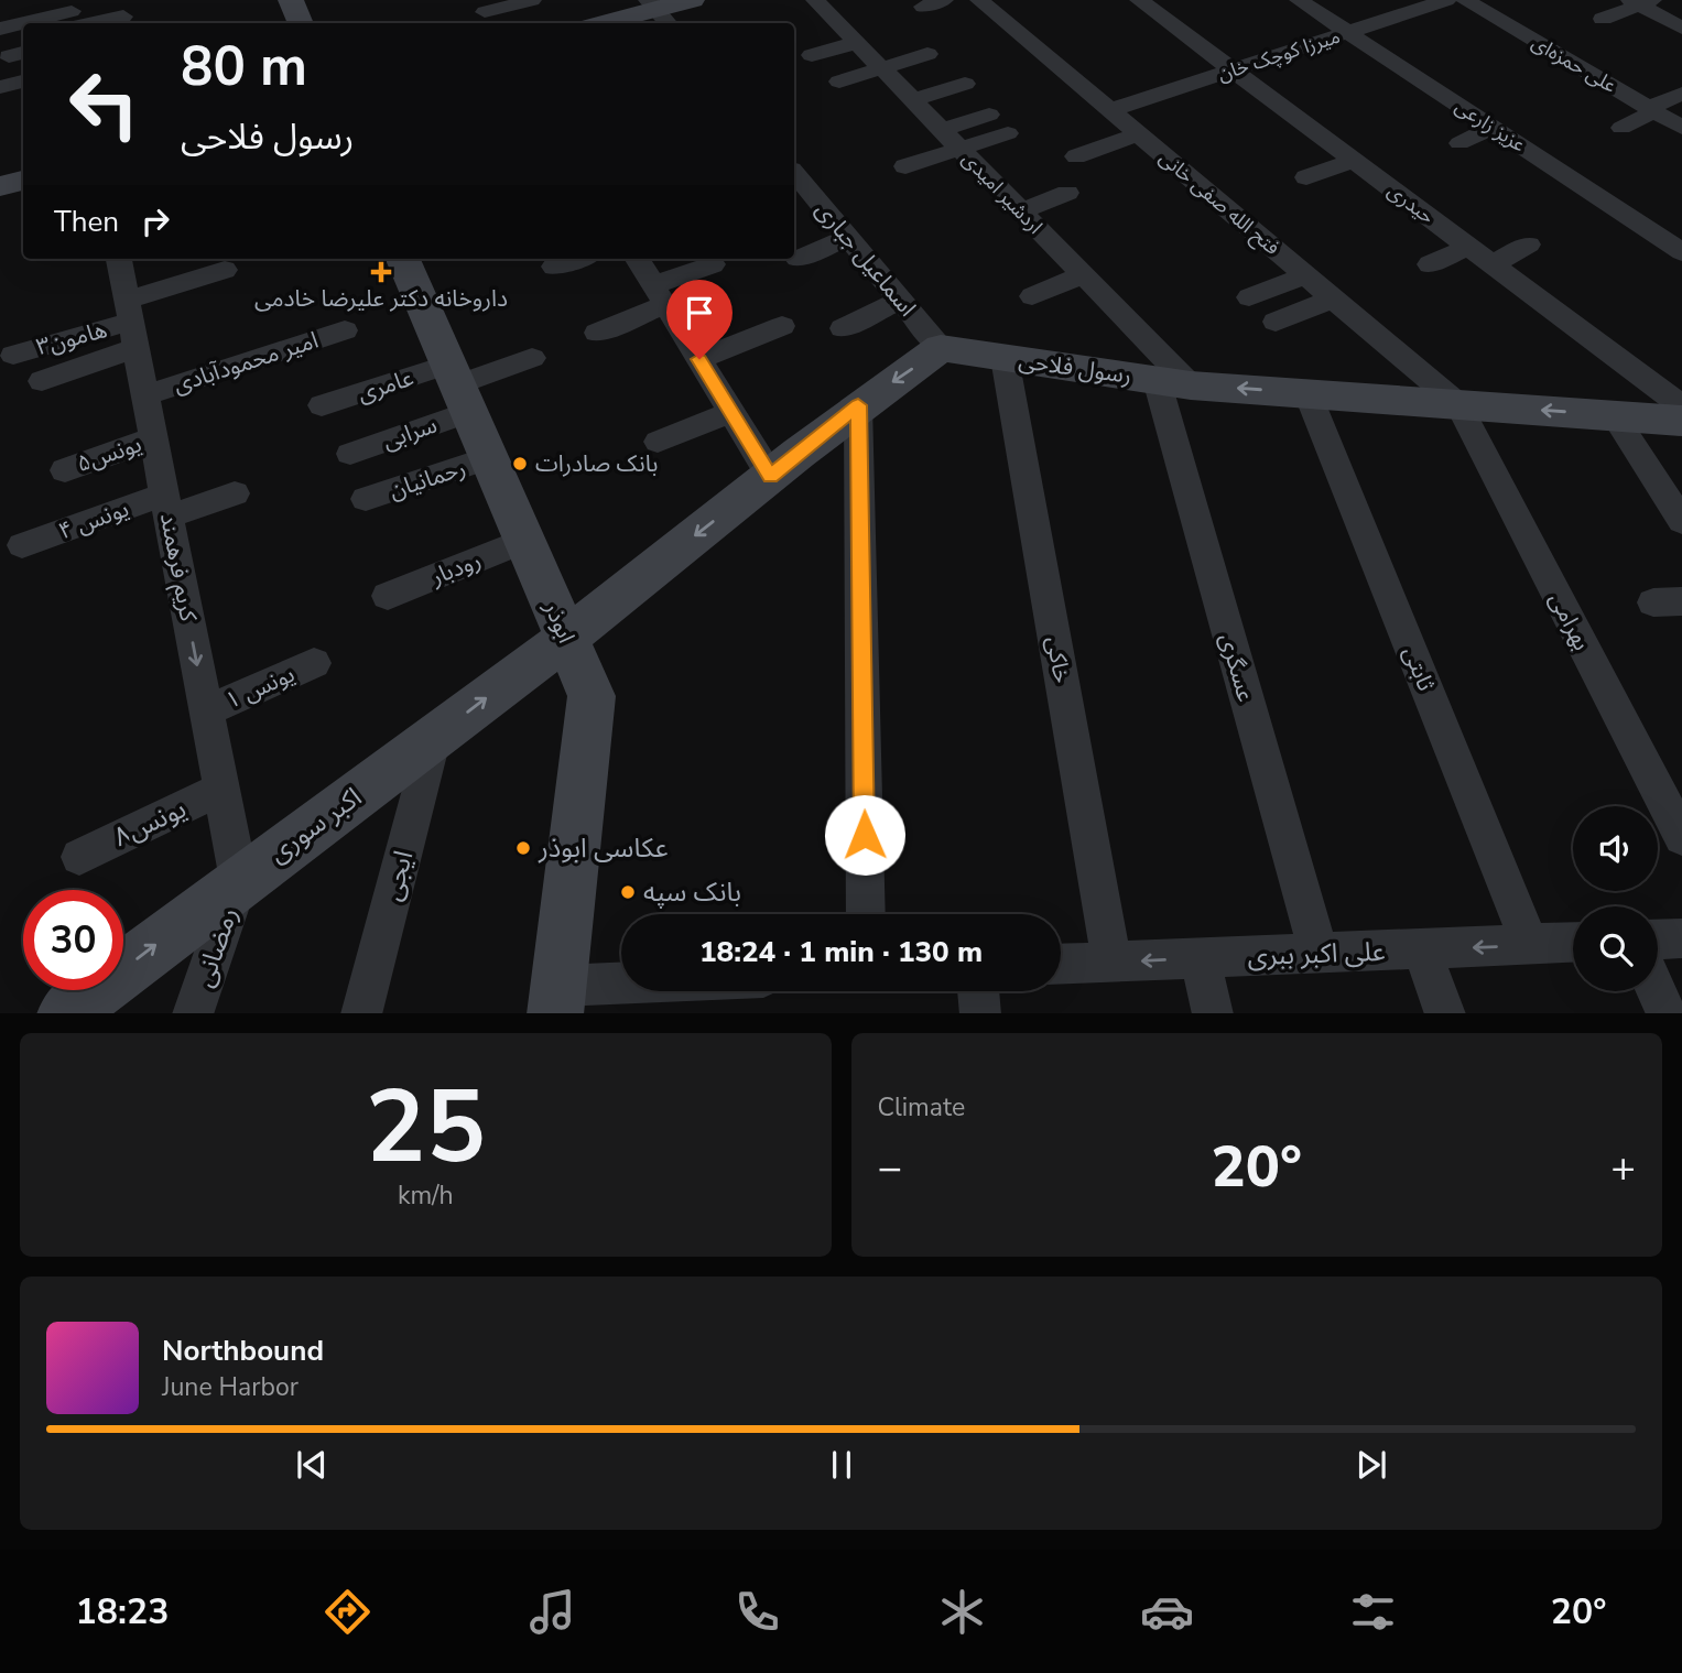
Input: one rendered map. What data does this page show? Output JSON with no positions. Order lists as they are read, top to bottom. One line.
{"streets":{"main road":["رسول فلاحی","ابوذر","اکبر سوری"],"street":["میرزا کوچک خان","علی حمزه‌ای","عزیز زارعی","اردشیر امیدی","فتح الله صفی خانی","حیدری","اسماعیل جباری","هامون۳","امیر محمودآبادی","عامری","سرابی","یونس۵","رحمانیان","یونس ۴","کریم فرهمند","رودبار","بهرامی","خاکی","عسگری","ثابتی","یونس ۱","یونس۸","ایجی","رمضانی","علی اکبر ببری"]},"crossings":[["میرزا کوچک خان","عزیز زارعی"],["میرزا کوچک خان","فتح الله صفی خانی"],["میرزا کوچک خان","حیدری"],["اردشیر امیدی","رسول فلاحی"],["اردشیر امیدی","عسگری"],["فتح الله صفی خانی","رسول فلاحی"],["فتح الله صفی خانی","بهرامی"],["اسماعیل جباری","رسول فلاحی"],["هامون۳","کریم فرهمند"],["امیر محمودآبادی","کریم فرهمند"],["رسول فلاحی","بهرامی"],["رسول فلاحی","خاکی"],["رسول فلاحی","عسگری"],["رسول فلاحی","ثابتی"],["عامری","سرابی"],["عامری","ابوذر"],["سرابی","ابوذر"],["یونس۵","کریم فرهمند"],["رحمانیان","ابوذر"],["یونس ۴","کریم فرهمند"],["کریم فرهمند","یونس ۱"],["کریم فرهمند","یونس۸"],["کریم فرهمند","اکبر سوری"],["کریم فرهمند","رمضانی"],["رودبار","ابوذر"],["ابوذر","اکبر سوری"],["خاکی","علی اکبر ببری"],["عسگری","علی اکبر ببری"],["ثابتی","علی اکبر ببری"],["اکبر سوری","ایجی"],["اکبر سوری","رمضانی"]],"one_way":["رسول فلاحی","اکبر سوری","علی اکبر ببری"],"places":{"health":["داروخانه دکتر علیرضا خادمی"],"other":["بانک صادرات","عکاسی ابوذر","بانک سپه"]},"page":{"turn":["80 m","رسول فلاحی"],"then":"Then","limit":"30","trip":"18:24 · 1 min · 130 m","tile":[["25","km/h"],"Climate"],"heat":["−","20°","+"],"song":["Northbound","June Harbor"],"tabs":["18:23","20°"]}}
